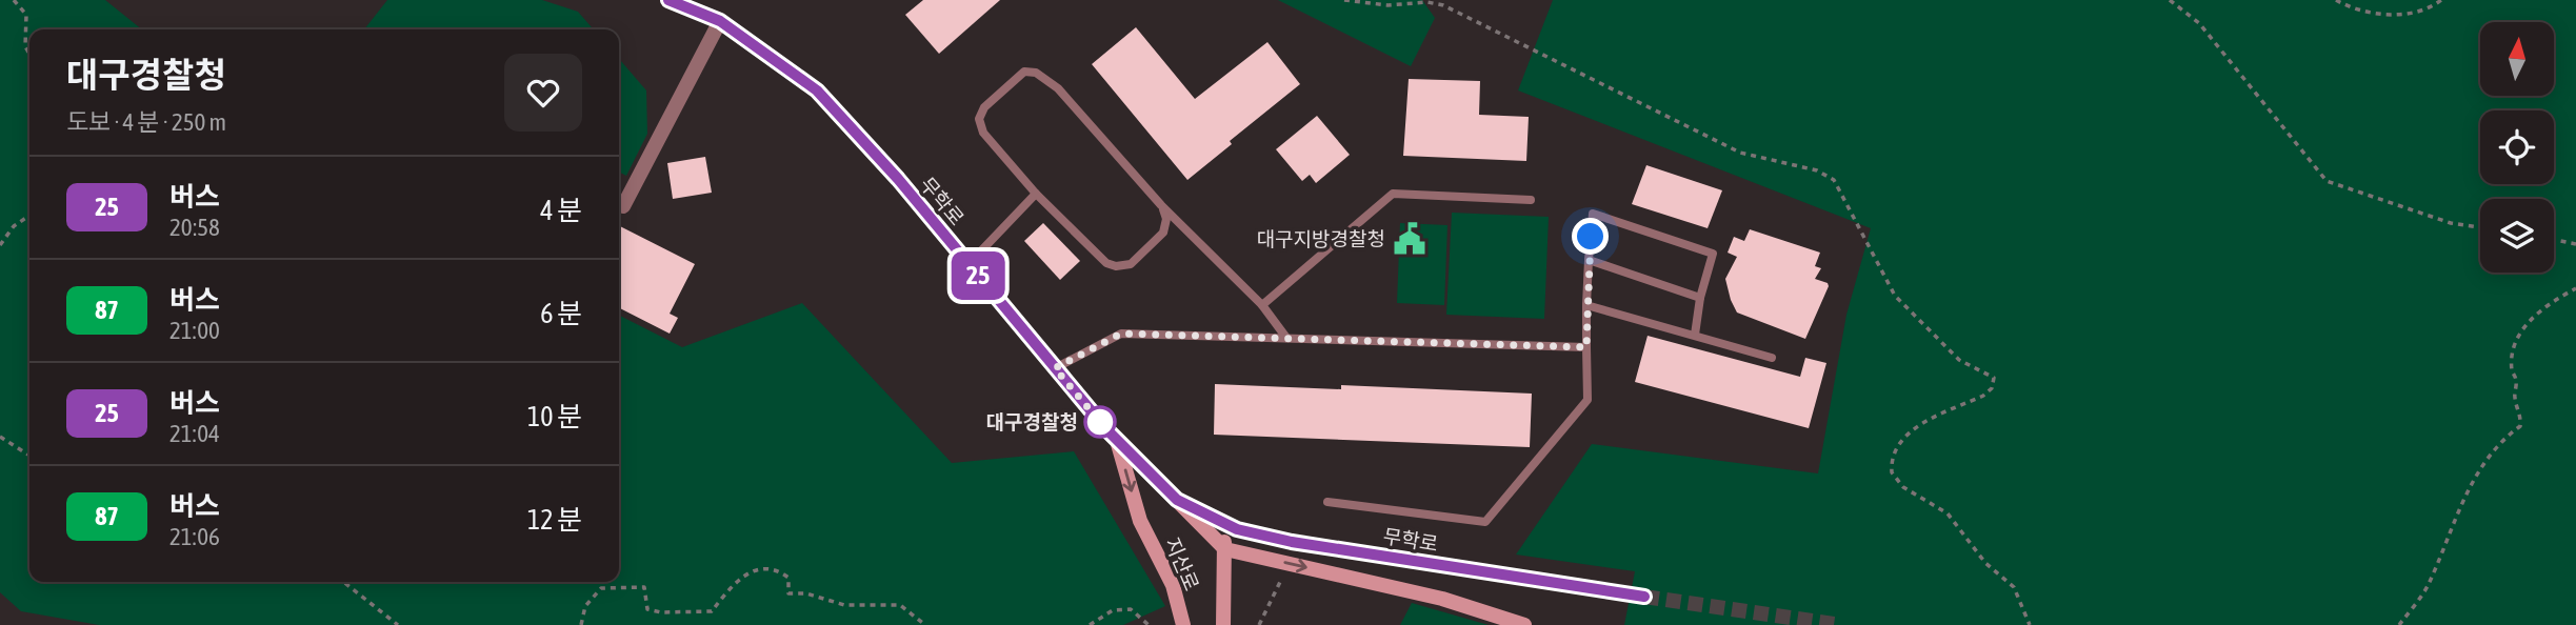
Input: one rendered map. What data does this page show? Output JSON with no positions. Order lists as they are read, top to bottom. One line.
{"streets":{"main road":["무학로","지산로"]},"crossings":[["무학로","지산로"]],"places":{"public building":["대구지방경찰청"],"other":["대구경찰청"]},"lines":["bus line 25"],"north":"top","page":{"on_map":"25","heading":["대구경찰청","도보 · 4 분 · 250 m"],"list":[{"mark":"25","name":"버스","note":"20:58","value":"4 분"},{"mark":"87","name":"버스","note":"21:00","value":"6 분"},{"mark":"25","name":"버스","note":"21:04","value":"10 분"},{"mark":"87","name":"버스","note":"21:06","value":"12 분"}]}}
